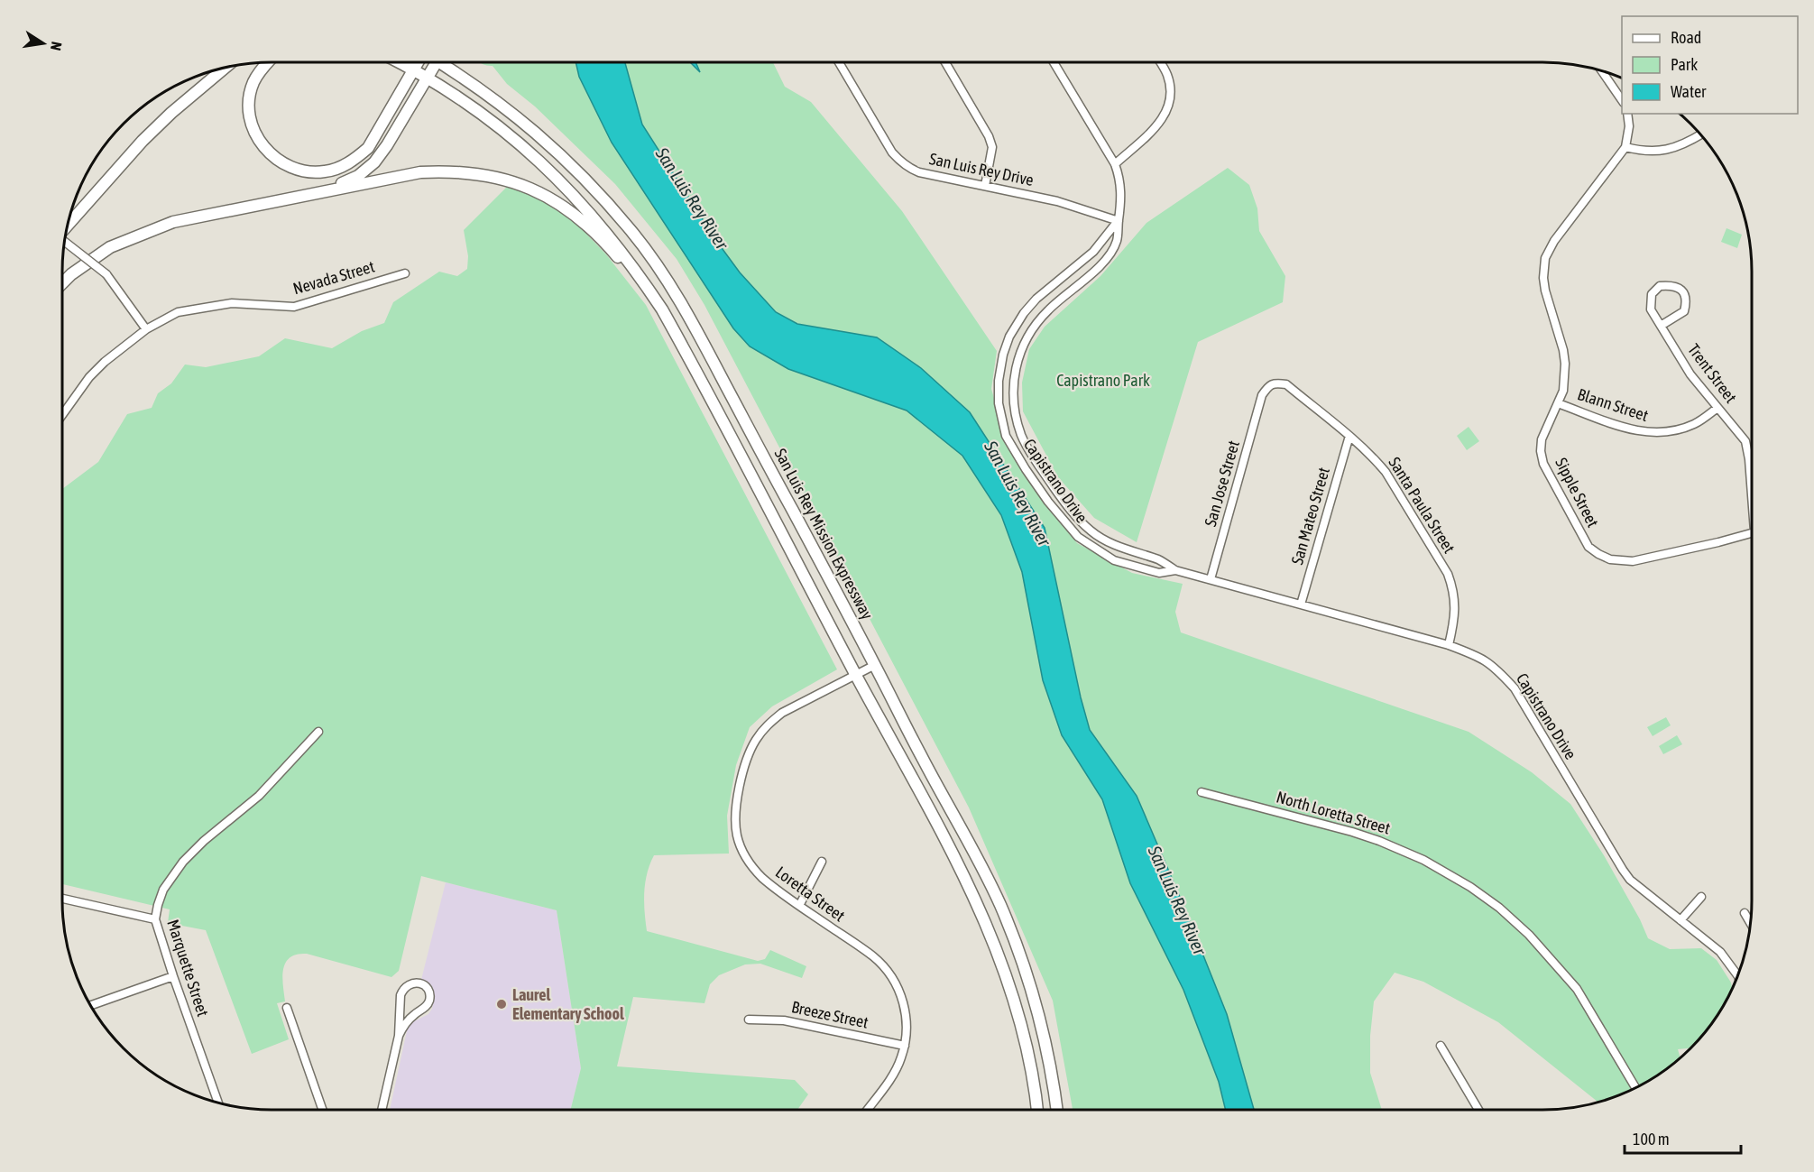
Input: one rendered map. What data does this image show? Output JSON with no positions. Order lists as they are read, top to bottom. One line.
{"streets":{"highway":["San Luis Rey Mission Expressway"],"street":["San Luis Rey Drive","Nevada Street","Trent Street","Blann Street","Capistrano Drive","San Jose Street","Sipple Street","Santa Paula Street","San Mateo Street","North Loretta Street","Loretta Street","Marquette Street","Breeze Street"]},"crossings":[["San Luis Rey Drive","Capistrano Drive"],["Trent Street","Blann Street"],["Blann Street","Sipple Street"],["Capistrano Drive","San Jose Street"],["Capistrano Drive","Santa Paula Street"],["Capistrano Drive","San Mateo Street"],["San Jose Street","Santa Paula Street"],["Santa Paula Street","San Mateo Street"],["San Luis Rey Mission Expressway","Loretta Street"],["Loretta Street","Breeze Street"]],"water":["San Luis Rey River"],"parks":["Capistrano Park"],"places":["Laurel Elementary School"],"legend":["Road","Park","Water"],"scale_bar":"100 m","north":"right"}
